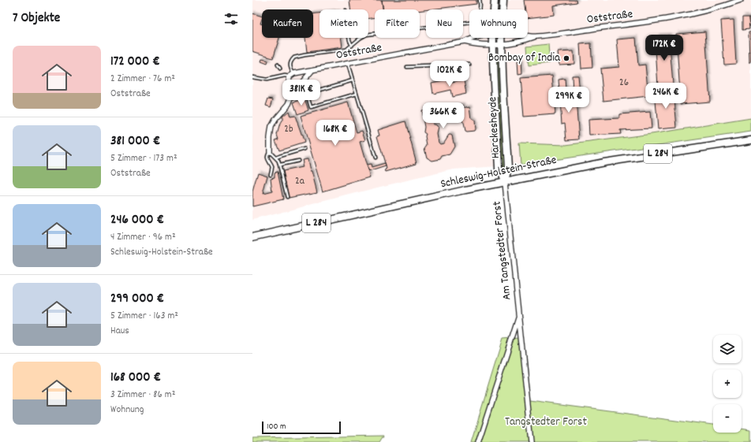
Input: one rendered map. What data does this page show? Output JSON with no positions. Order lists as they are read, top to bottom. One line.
{"streets":{"main road":["Harckesheyde","L 284","Schleswig-Holstein-Straße"],"street":["Oststraße","Am Tangstedter Forst"]},"crossings":[["Oststraße","Harckesheyde"],["Harckesheyde","Schleswig-Holstein-Straße"],["Harckesheyde","Am Tangstedter Forst"],["Schleswig-Holstein-Straße","Am Tangstedter Forst"]],"parks":["Tangstedter Forst"],"places":["Bombay of India"],"house_numbers":["26","2b","2a"],"scale_bar":"100 m","page":{"heading":"7 Objekte","chip":["Kaufen","Mieten","Filter","Neu","Wohnung"],"price":["172K €","102K €","381K €","246K €","299K €","366K €","168K €"],"list":[{"name":"172 000 €","note":"2 Zimmer · 76 m² · Oststraße"},{"name":"381 000 €","note":"5 Zimmer · 173 m² · Oststraße"},{"name":"246 000 €","note":"4 Zimmer · 96 m² · Schleswig-Holstein-Straße"},{"name":"299 000 €","note":"5 Zimmer · 163 m² · Haus"},{"name":"168 000 €","note":"3 Zimmer · 86 m² · Wohnung"}],"map_buttons":["+","−"],"scale":"100 m"}}
